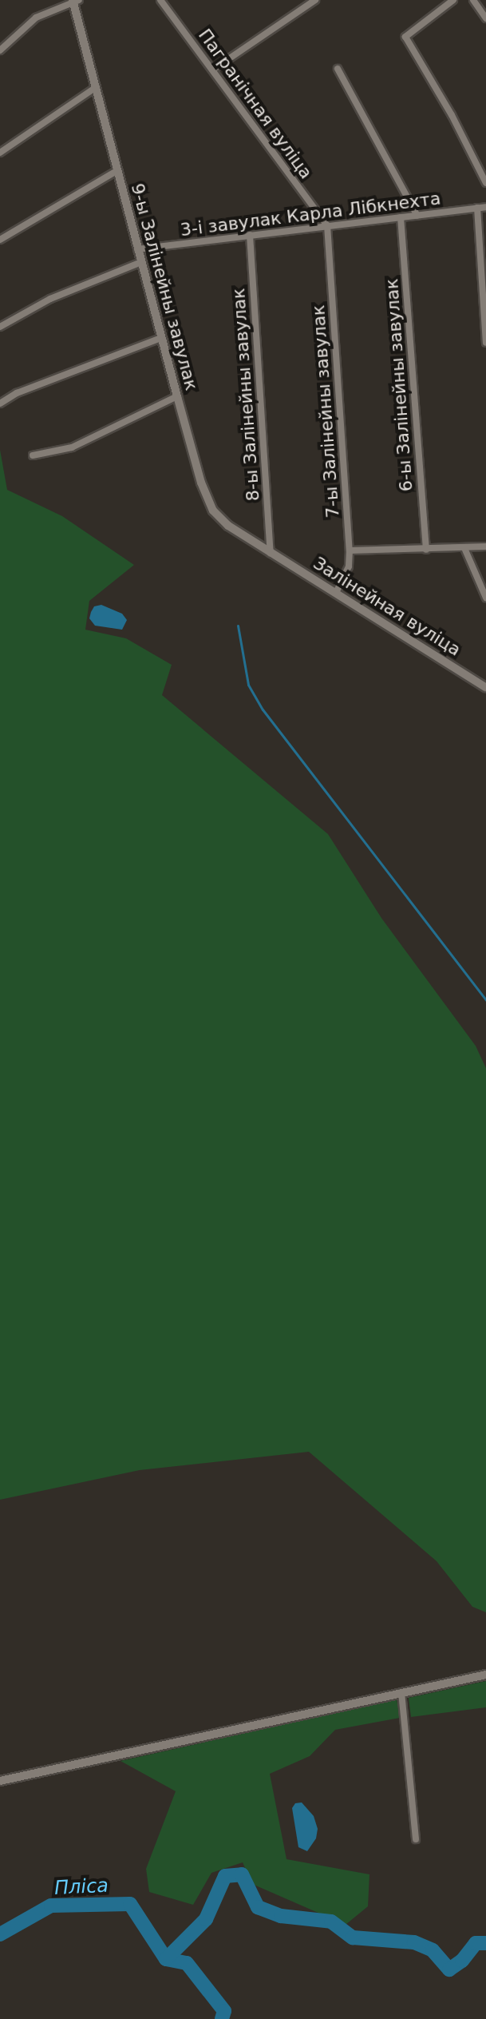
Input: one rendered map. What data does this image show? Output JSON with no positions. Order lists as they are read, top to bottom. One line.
{"streets":{"street":["Пагранічная вуліца","3-і завулак Карла Лібкнехта","9-ы Залінейны завулак","6-ы Залінейны завулак","8-ы Залінейны завулак","7-ы Залінейны завулак","Залінейная вуліца"]},"crossings":[["Пагранічная вуліца","3-і завулак Карла Лібкнехта"],["Пагранічная вуліца","7-ы Залінейны завулак"],["3-і завулак Карла Лібкнехта","9-ы Залінейны завулак"],["3-і завулак Карла Лібкнехта","6-ы Залінейны завулак"],["3-і завулак Карла Лібкнехта","8-ы Залінейны завулак"],["3-і завулак Карла Лібкнехта","7-ы Залінейны завулак"],["9-ы Залінейны завулак","8-ы Залінейны завулак"],["9-ы Залінейны завулак","Залінейная вуліца"],["8-ы Залінейны завулак","Залінейная вуліца"],["7-ы Залінейны завулак","Залінейная вуліца"]],"water":["Пліса"]}
